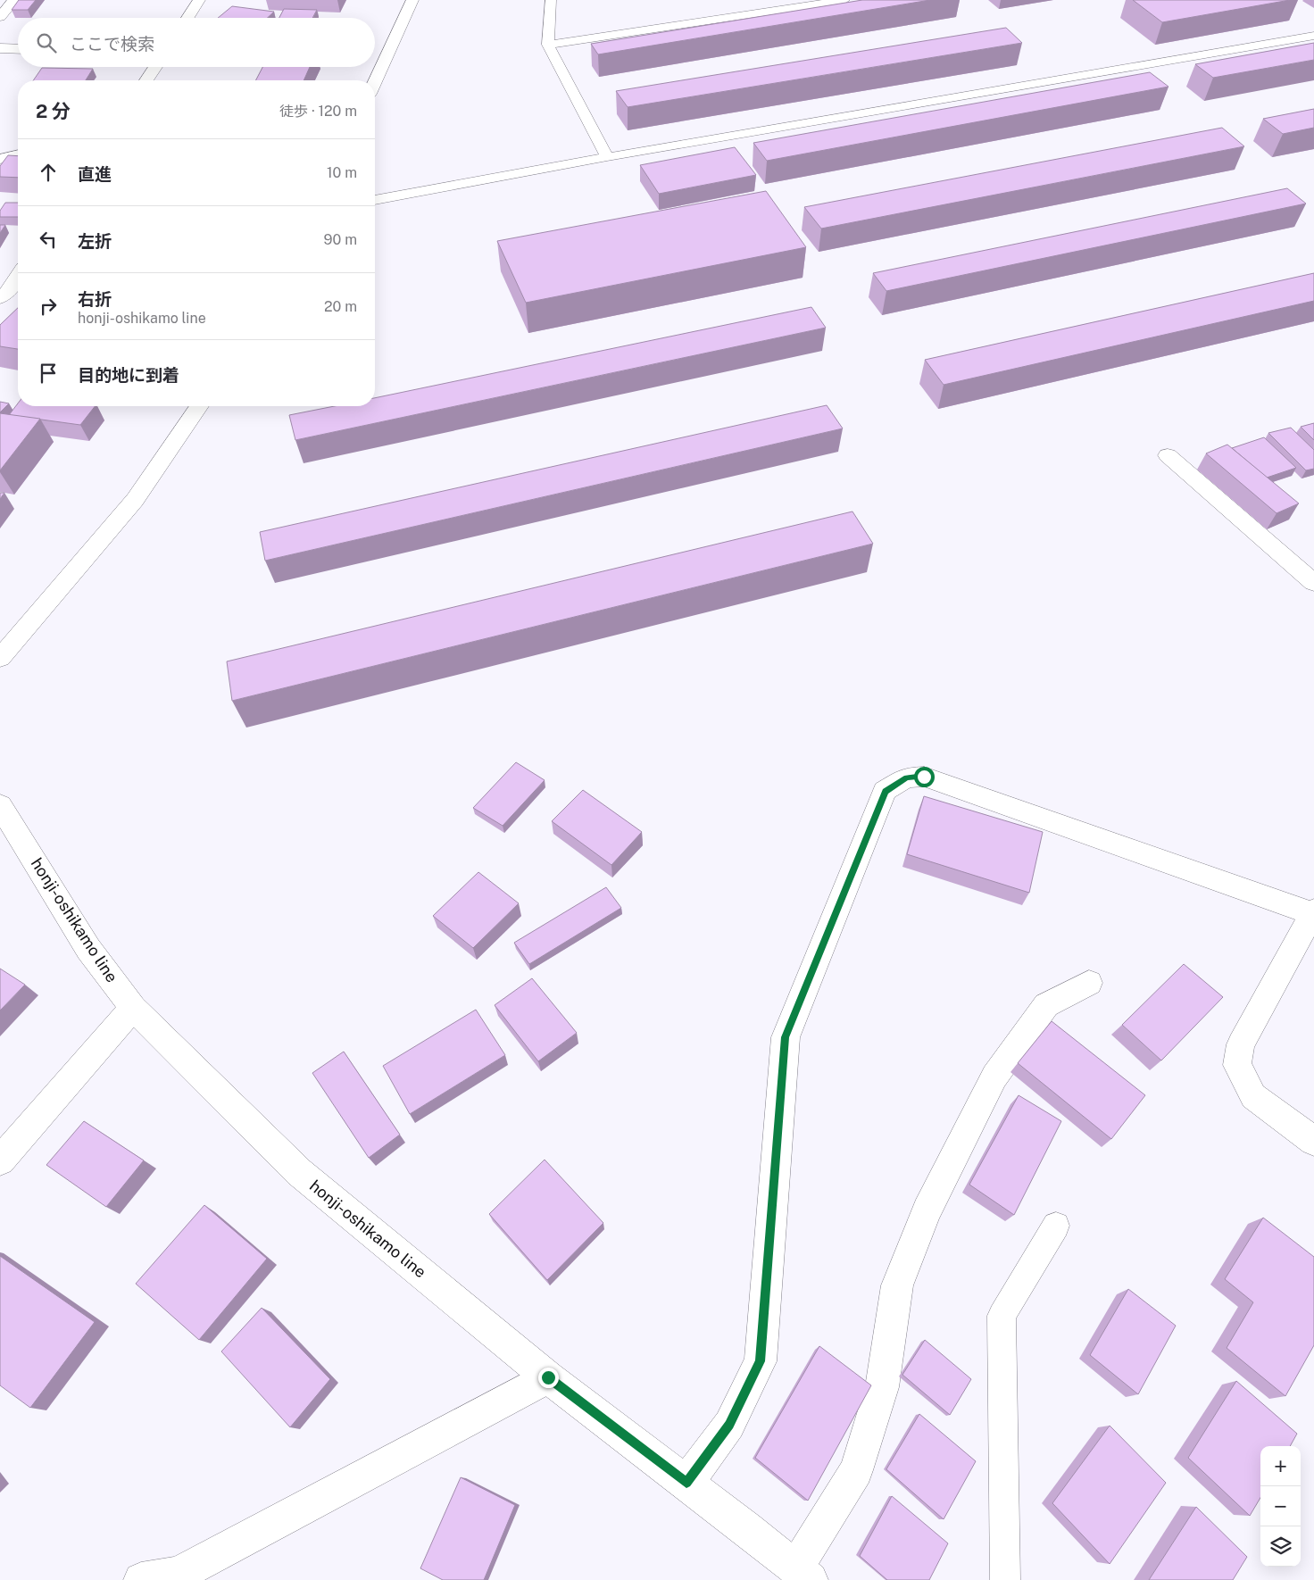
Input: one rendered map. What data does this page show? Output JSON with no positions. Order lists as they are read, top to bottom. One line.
{"streets":{"street":["honji-oshikamo line"]},"page":{"search":"ここで検索","heading":["2 分","徒歩 · 120 m"],"list":[["直進","10 m"],["左折","90 m"],["右折","honji-oshikamo line","20 m"],"目的地に到着"],"map_buttons":["+","−"]}}
